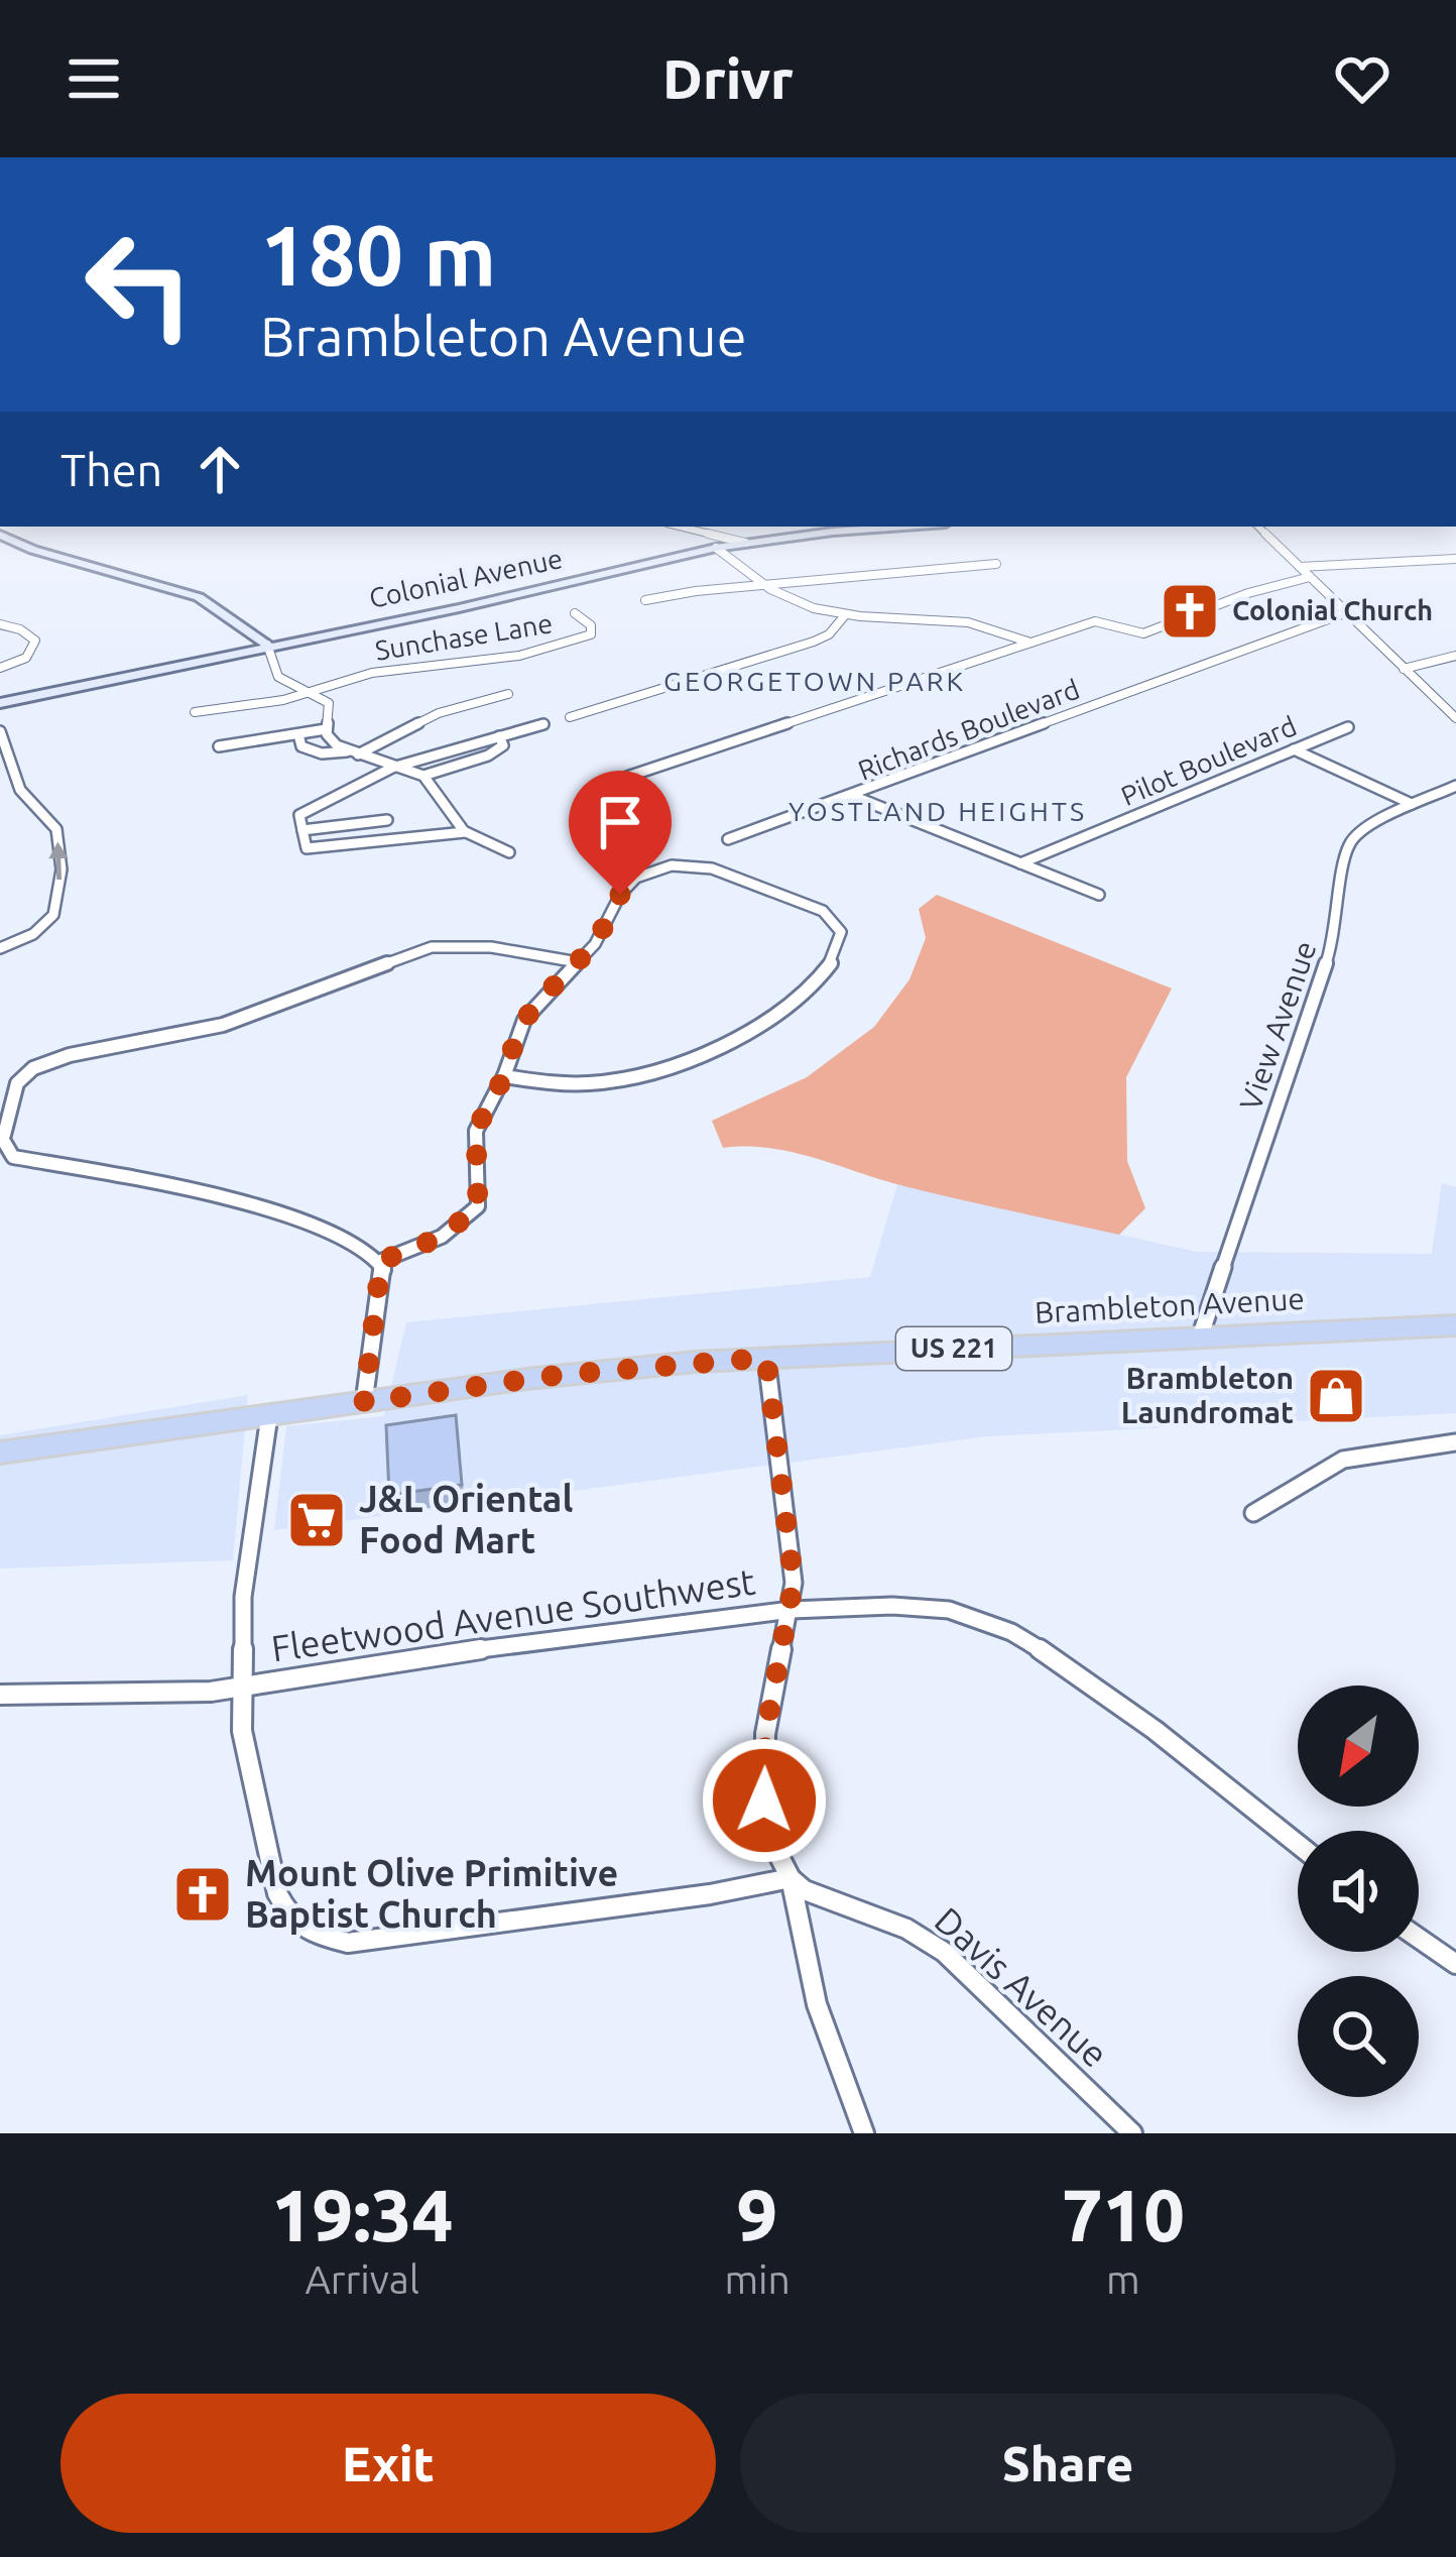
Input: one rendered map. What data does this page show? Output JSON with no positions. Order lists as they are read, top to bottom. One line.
{"streets":{"main road":["Colonial Avenue","Brambleton Avenue","US 221"],"street":["Sunchase Lane","Richards Boulevard","Pilot Boulevard","View Avenue","Fleetwood Avenue Southwest","Davis Avenue"]},"crossings":[["Richards Boulevard","Pilot Boulevard"],["View Avenue","Brambleton Avenue"],["Brambleton Avenue","US 221"]],"districts":["GEORGETOWN PARK","YOSTLAND HEIGHTS"],"places":{"church":["Colonial Church","Mount Olive Primitive Baptist Church"],"shop":["Brambleton Laundromat"],"supermarket":["J&L Oriental Food Mart"]},"north":"bottom left","page":{"header":"Drivr","turn":["180 m","Brambleton Avenue"],"then":"Then","eta":["19:34","Arrival","9","min","710","m"],"buttons":["Exit","Share"]}}
